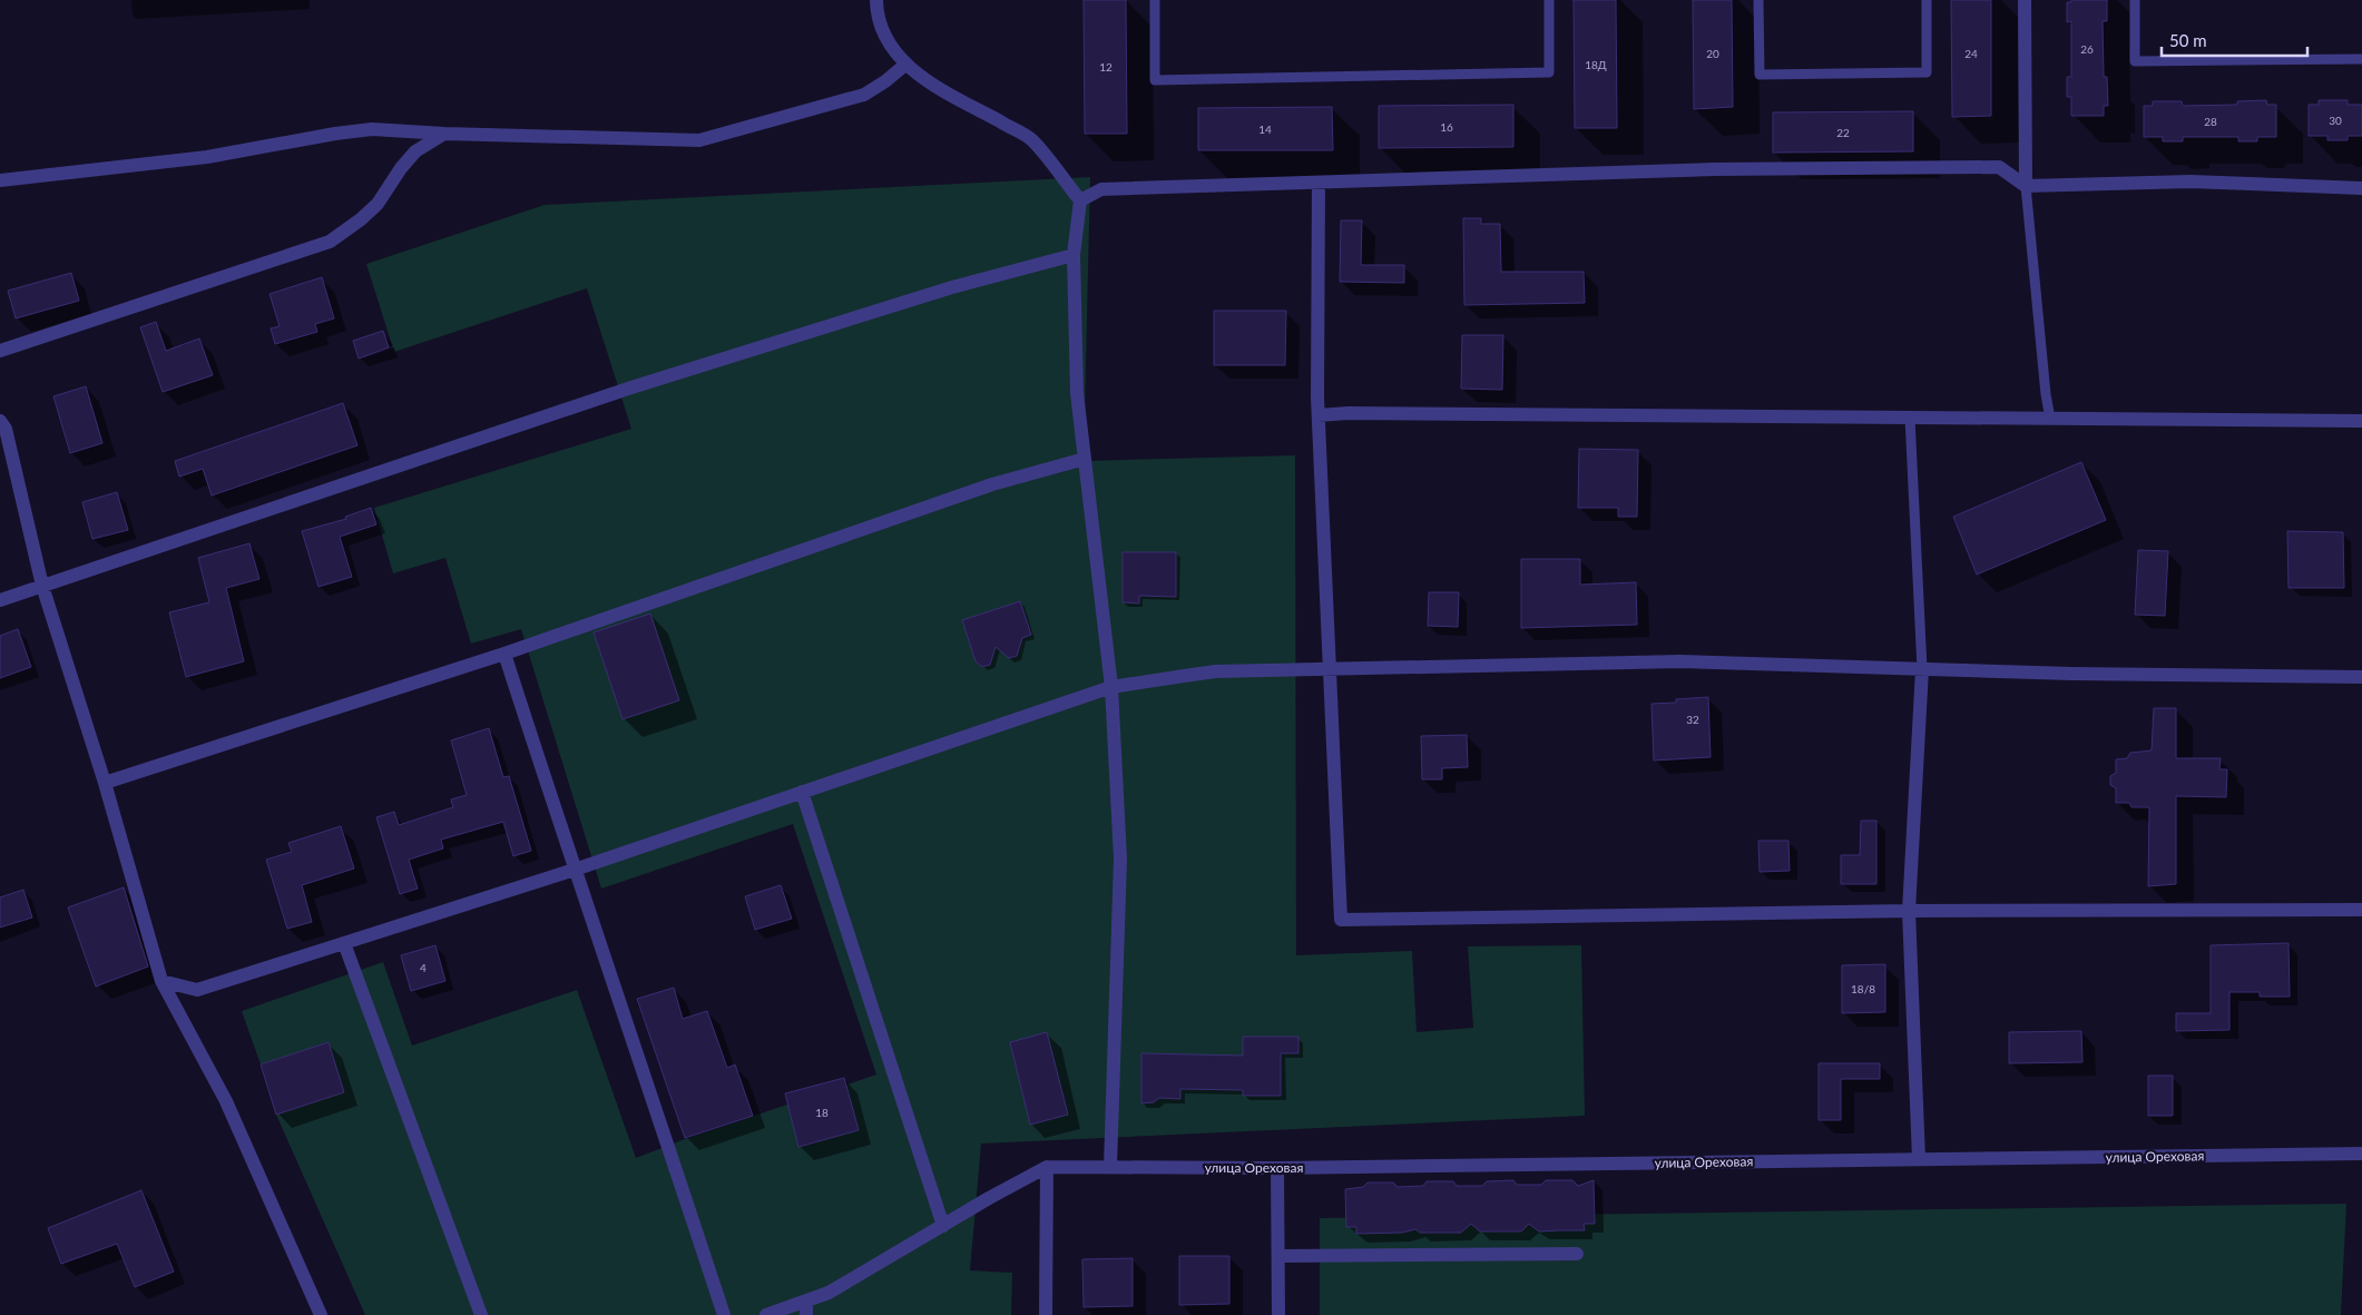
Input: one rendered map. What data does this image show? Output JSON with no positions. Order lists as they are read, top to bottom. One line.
{"streets":{"street":["улица Ореховая"]},"house_numbers":["26","20","24","18Д","12","30","28","16","14","22","32","4","18/8","18"],"scale_bar":"50 m"}
